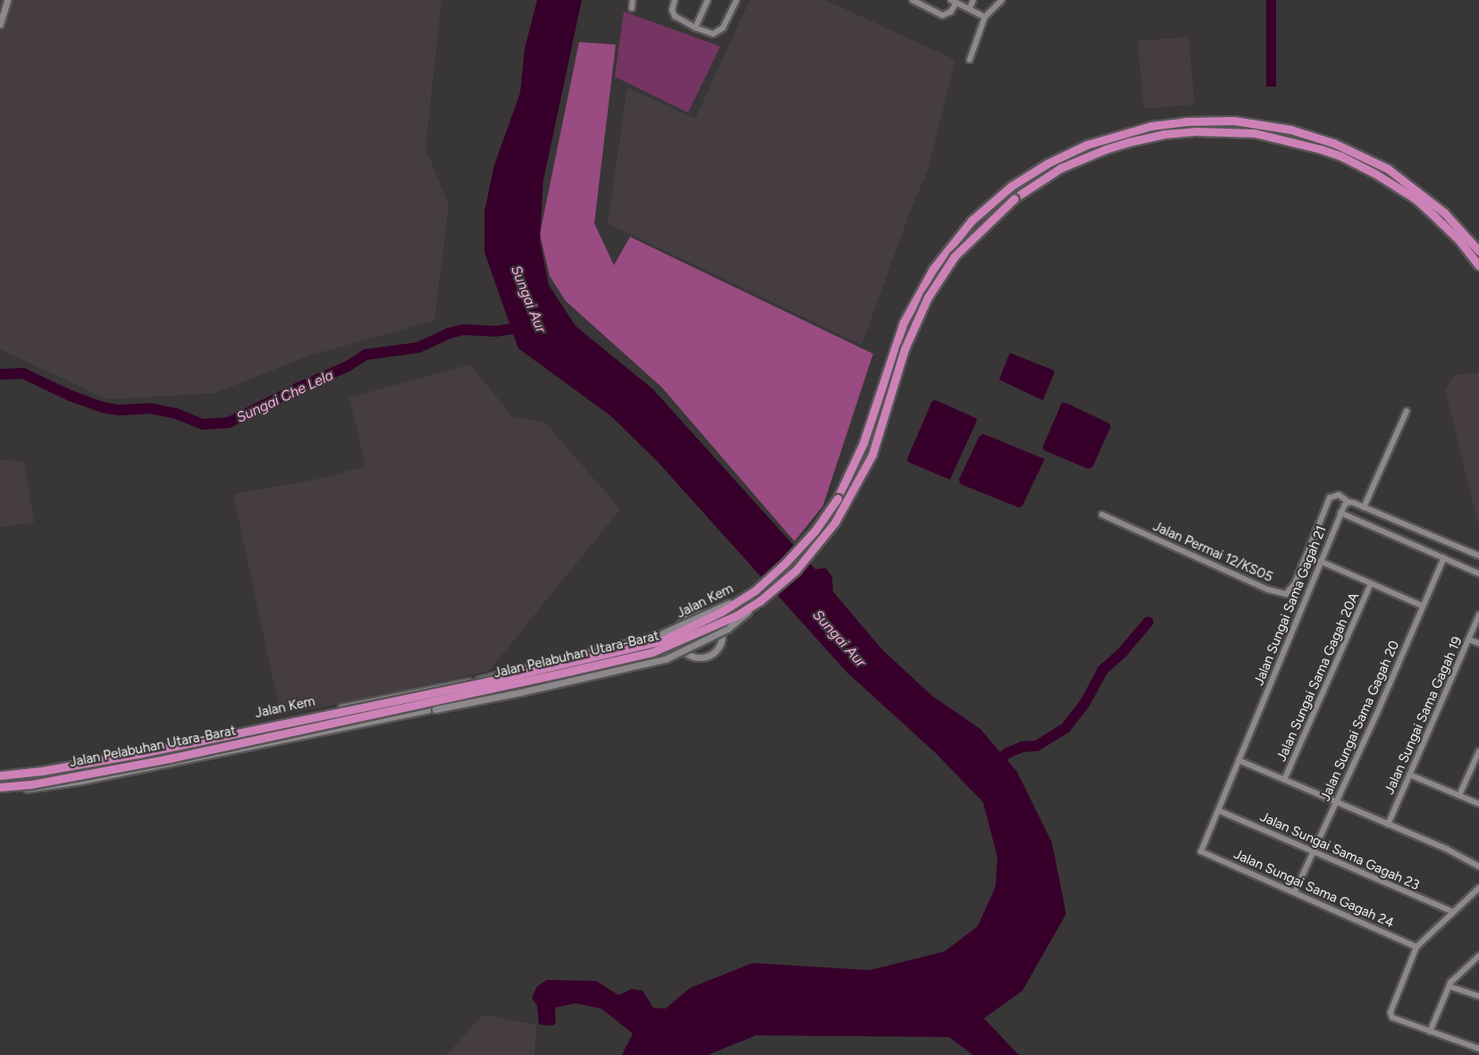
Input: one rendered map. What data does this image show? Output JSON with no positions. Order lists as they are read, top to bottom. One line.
{"streets":{"main road":["Jalan Pelabuhan Utara-Barat"],"street":["Jalan Permai 12/KS05","Jalan Kem","Jalan Sungai Sama Gagah 21","Jalan Sungai Sama Gagah 20A","Jalan Sungai Sama Gagah 19","Jalan Sungai Sama Gagah 20","Jalan Sungai Sama Gagah 23","Jalan Sungai Sama Gagah 24"]},"crossings":[["Jalan Permai 12/KS05","Jalan Sungai Sama Gagah 21"],["Jalan Kem","Jalan Pelabuhan Utara-Barat"],["Jalan Sungai Sama Gagah 21","Jalan Sungai Sama Gagah 23"],["Jalan Sungai Sama Gagah 21","Jalan Sungai Sama Gagah 24"],["Jalan Sungai Sama Gagah 20","Jalan Sungai Sama Gagah 23"],["Jalan Sungai Sama Gagah 20","Jalan Sungai Sama Gagah 24"]],"water":["Sungai Aur","Sungai Che Lela"]}
